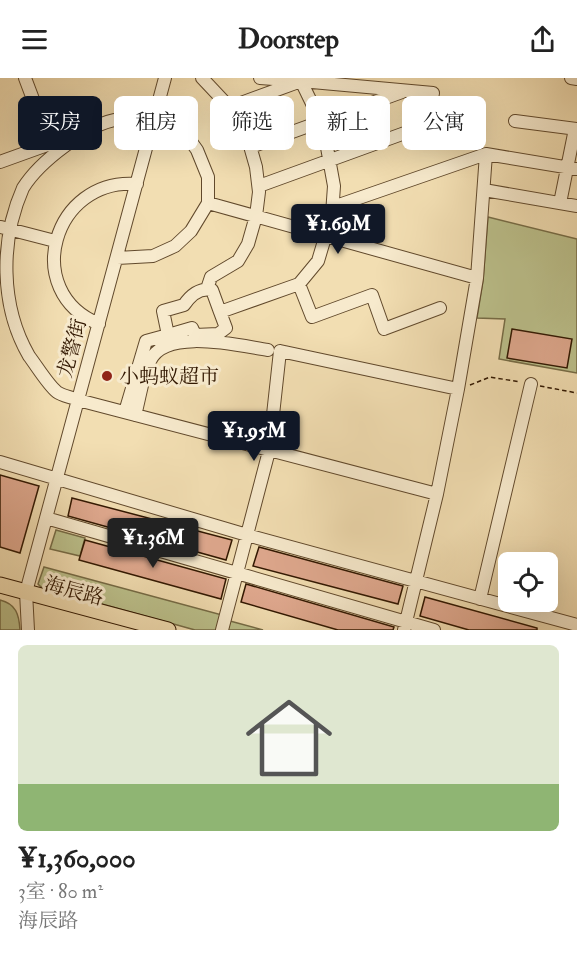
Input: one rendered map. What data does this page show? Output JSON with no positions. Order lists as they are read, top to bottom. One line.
{"streets":{"main road":["海辰路"],"street":["龙警街"]},"crossings":[["龙警街","海辰路"]],"places":["小蚂蚁超市"],"page":{"header":"Doorstep","chip":["买房","租房","筛选","新上","公寓"],"price":["¥1.69M","¥1.95M","¥1.36M"],"list":[{"name":"¥1,360,000","note":"3室 · 80 m² · 海辰路"}]}}
